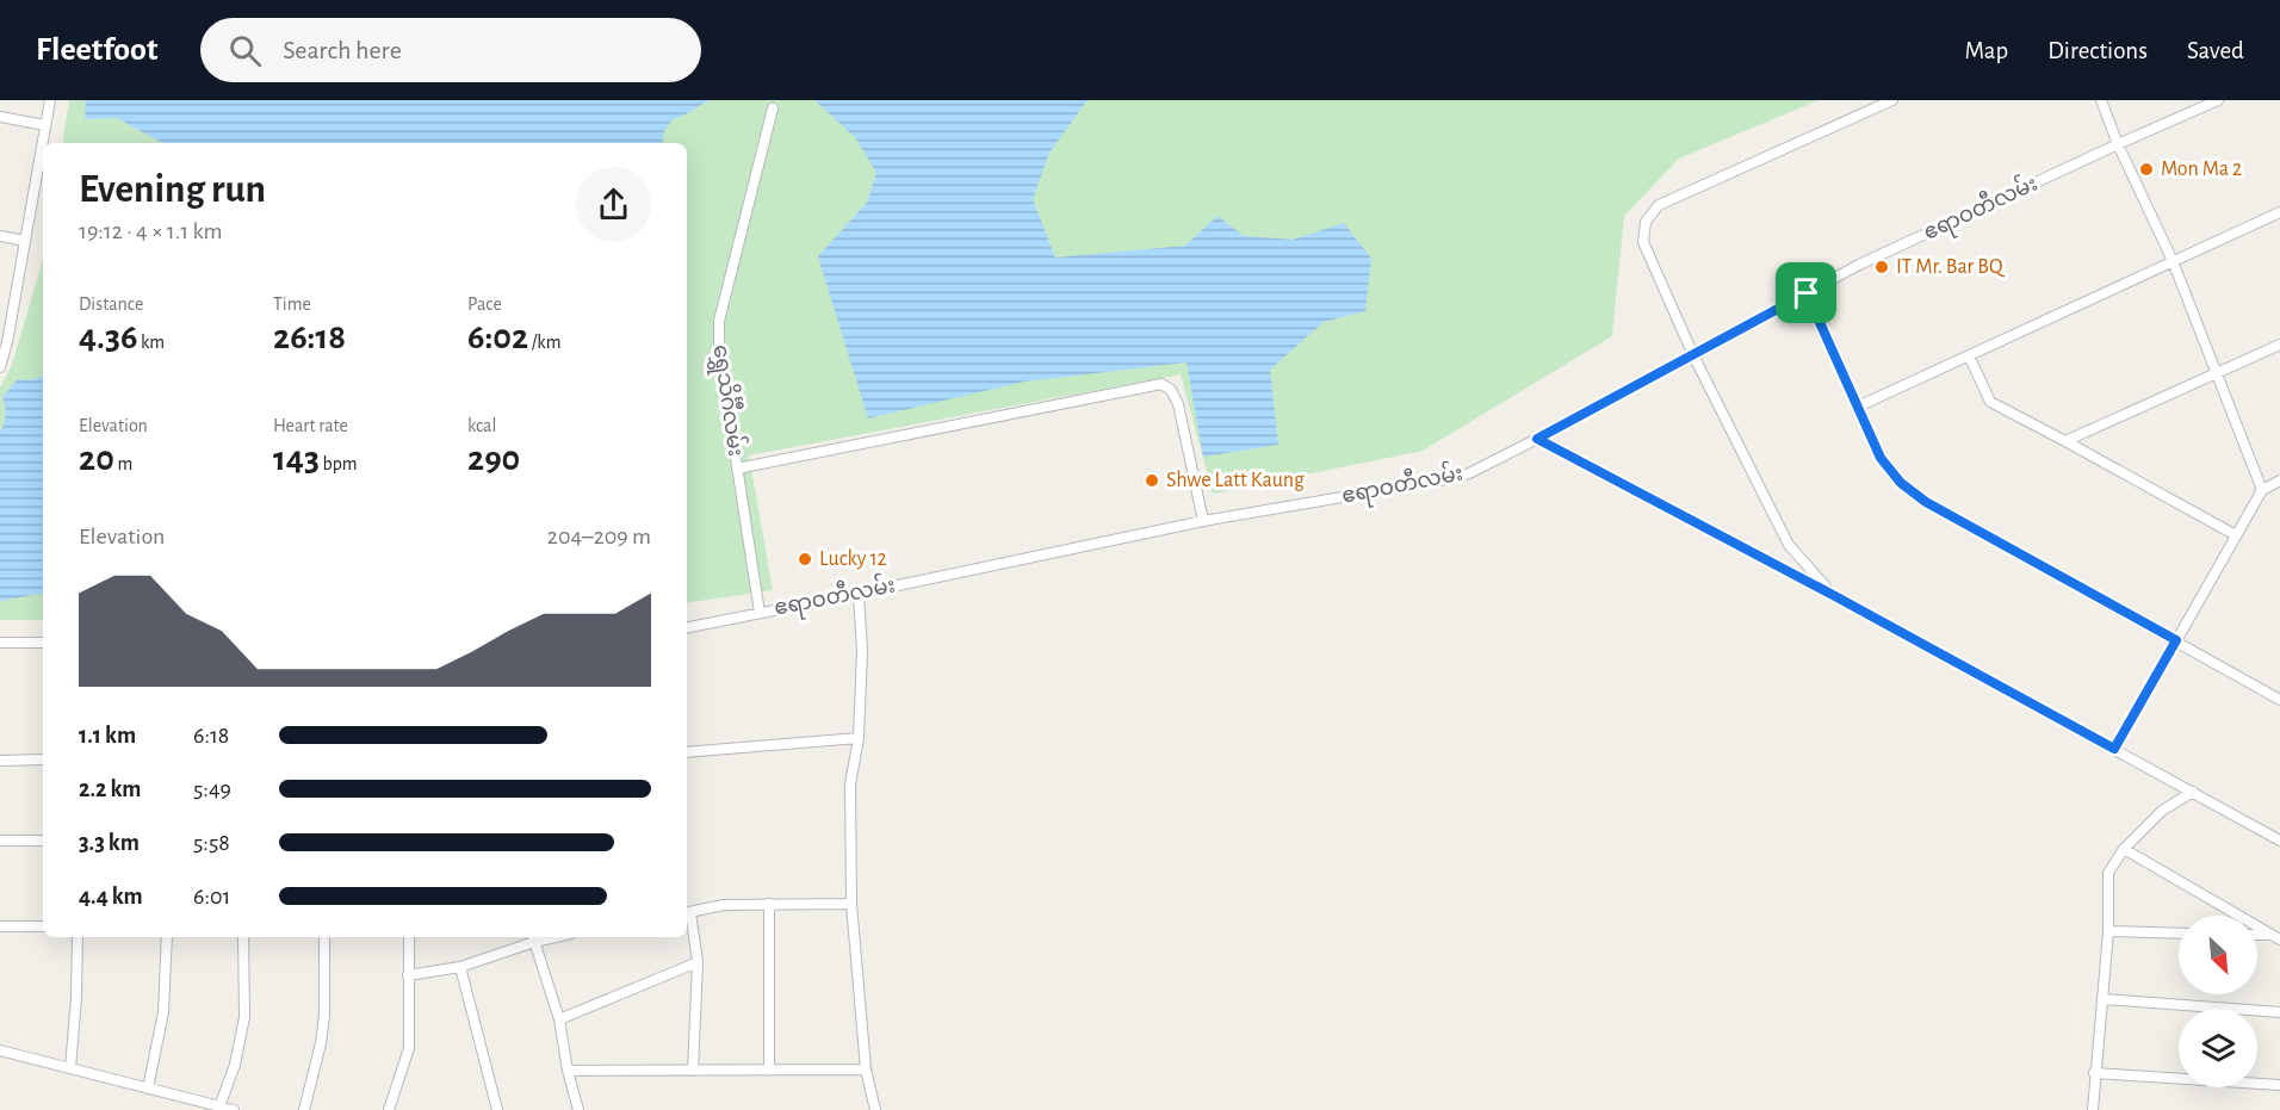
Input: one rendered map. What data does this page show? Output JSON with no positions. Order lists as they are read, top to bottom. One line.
{"streets":{"street":["ဧရာဝတီလမ်း","ရွှေသိင်္ဂီလမ်း"]},"crossings":[["ဧရာဝတီလမ်း","ရွှေသိင်္ဂီလမ်း"]],"places":["Mon Ma 2","IT Mr. Bar BQ","Shwe Latt Kaung","Lucky 12"],"north":"bottom right","page":{"header":"Fleetfoot","search":"Search here","nav":["Map","Directions","Saved"],"heading":["Evening run","19:12 · 4 × 1.1 km"],"stats":[["Distance","4.36 km"],["Time","26:18"],["Pace","6:02 /km"],["Elevation","20 m"],["Heart rate","143 bpm"],["kcal","290"]],"chart":["Elevation","204–209 m"],"list":[{"name":"1.1 km","note":"6:18"},{"name":"2.2 km","note":"5:49"},{"name":"3.3 km","note":"5:58"},{"name":"4.4 km","note":"6:01"}]}}
